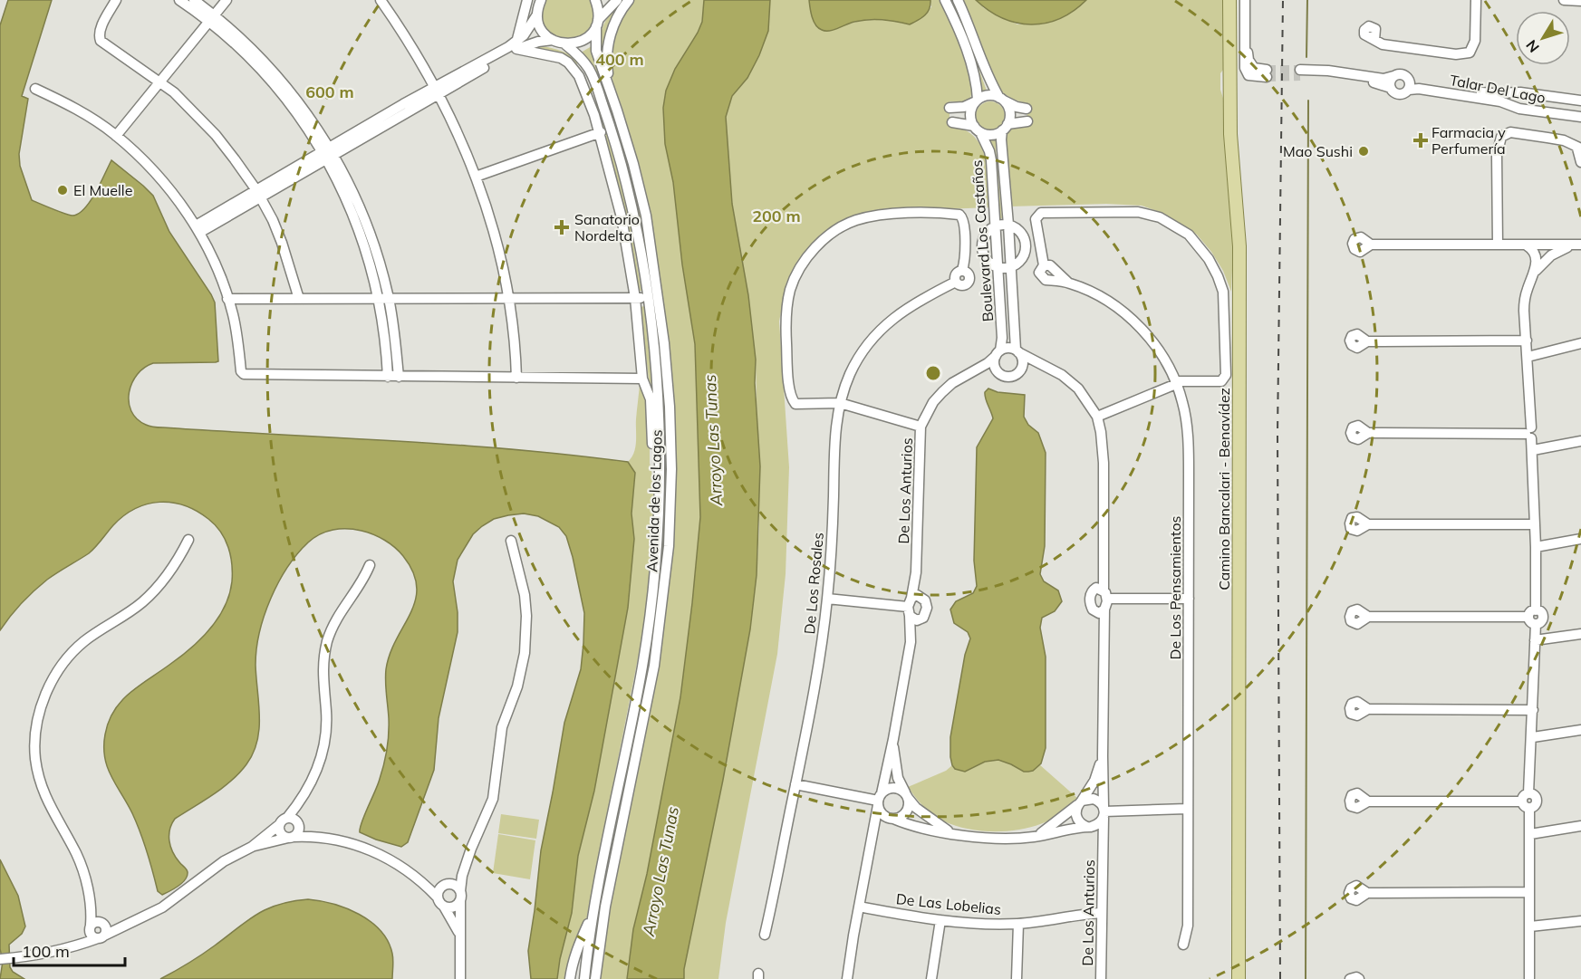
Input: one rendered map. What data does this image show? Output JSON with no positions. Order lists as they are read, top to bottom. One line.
{"streets":{"main road":["Camino Bancalari - Benavídez"],"street":["Talar Del Lago","Boulevard Los Castaños","De Los Anturios","Avenida de los Lagos","De Los Rosales","De Los Pensamientos","De Las Lobelias"]},"crossings":[["Boulevard Los Castaños","De Los Anturios"],["De Los Anturios","De Las Lobelias"]],"water":["Arroyo Las Tunas"],"places":{"health":["Farmacia y Perfumería","Sanatorio Nordelta"],"other":["Mao Sushi","El Muelle"]},"scale_bar":"100 m","north":"bottom left","rings":["400 m","600 m","200 m"]}
